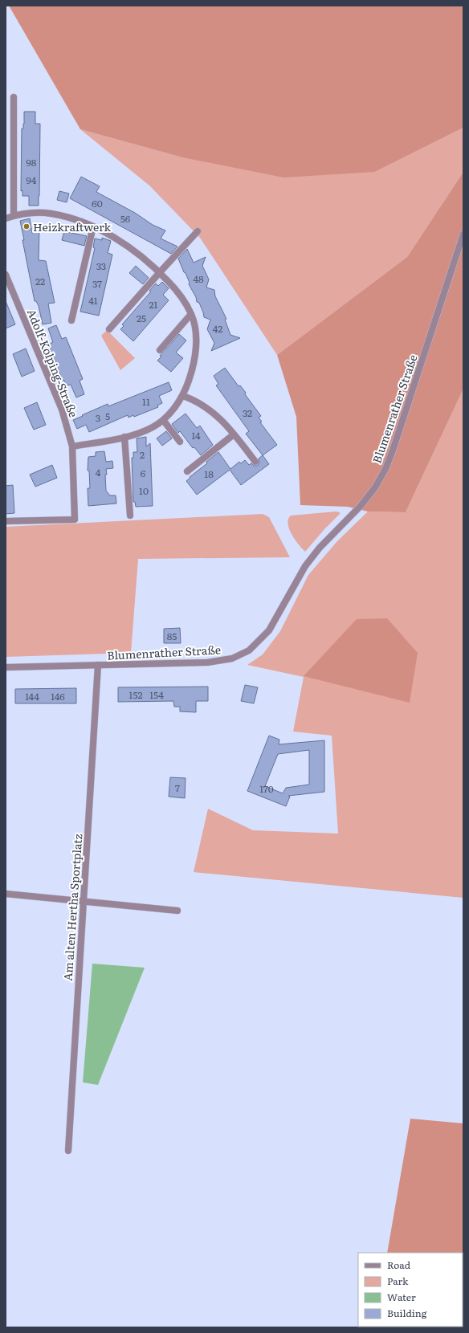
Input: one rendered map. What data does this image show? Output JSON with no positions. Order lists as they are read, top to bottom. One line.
{"streets":{"street":["Adolf-Kolping-Straße","Blumenrather Straße","Am alten Hertha Sportplatz"]},"crossings":[["Blumenrather Straße","Am alten Hertha Sportplatz"]],"places":["Heizkraftwerk"],"house_numbers":["98","94","60","56","33","48","22","37","41","21","25","42","11","32","5","3","14","2","4","6","18","10","85","152","154","144","146","7","170"],"legend":["Road","Park","Water","Building"]}
